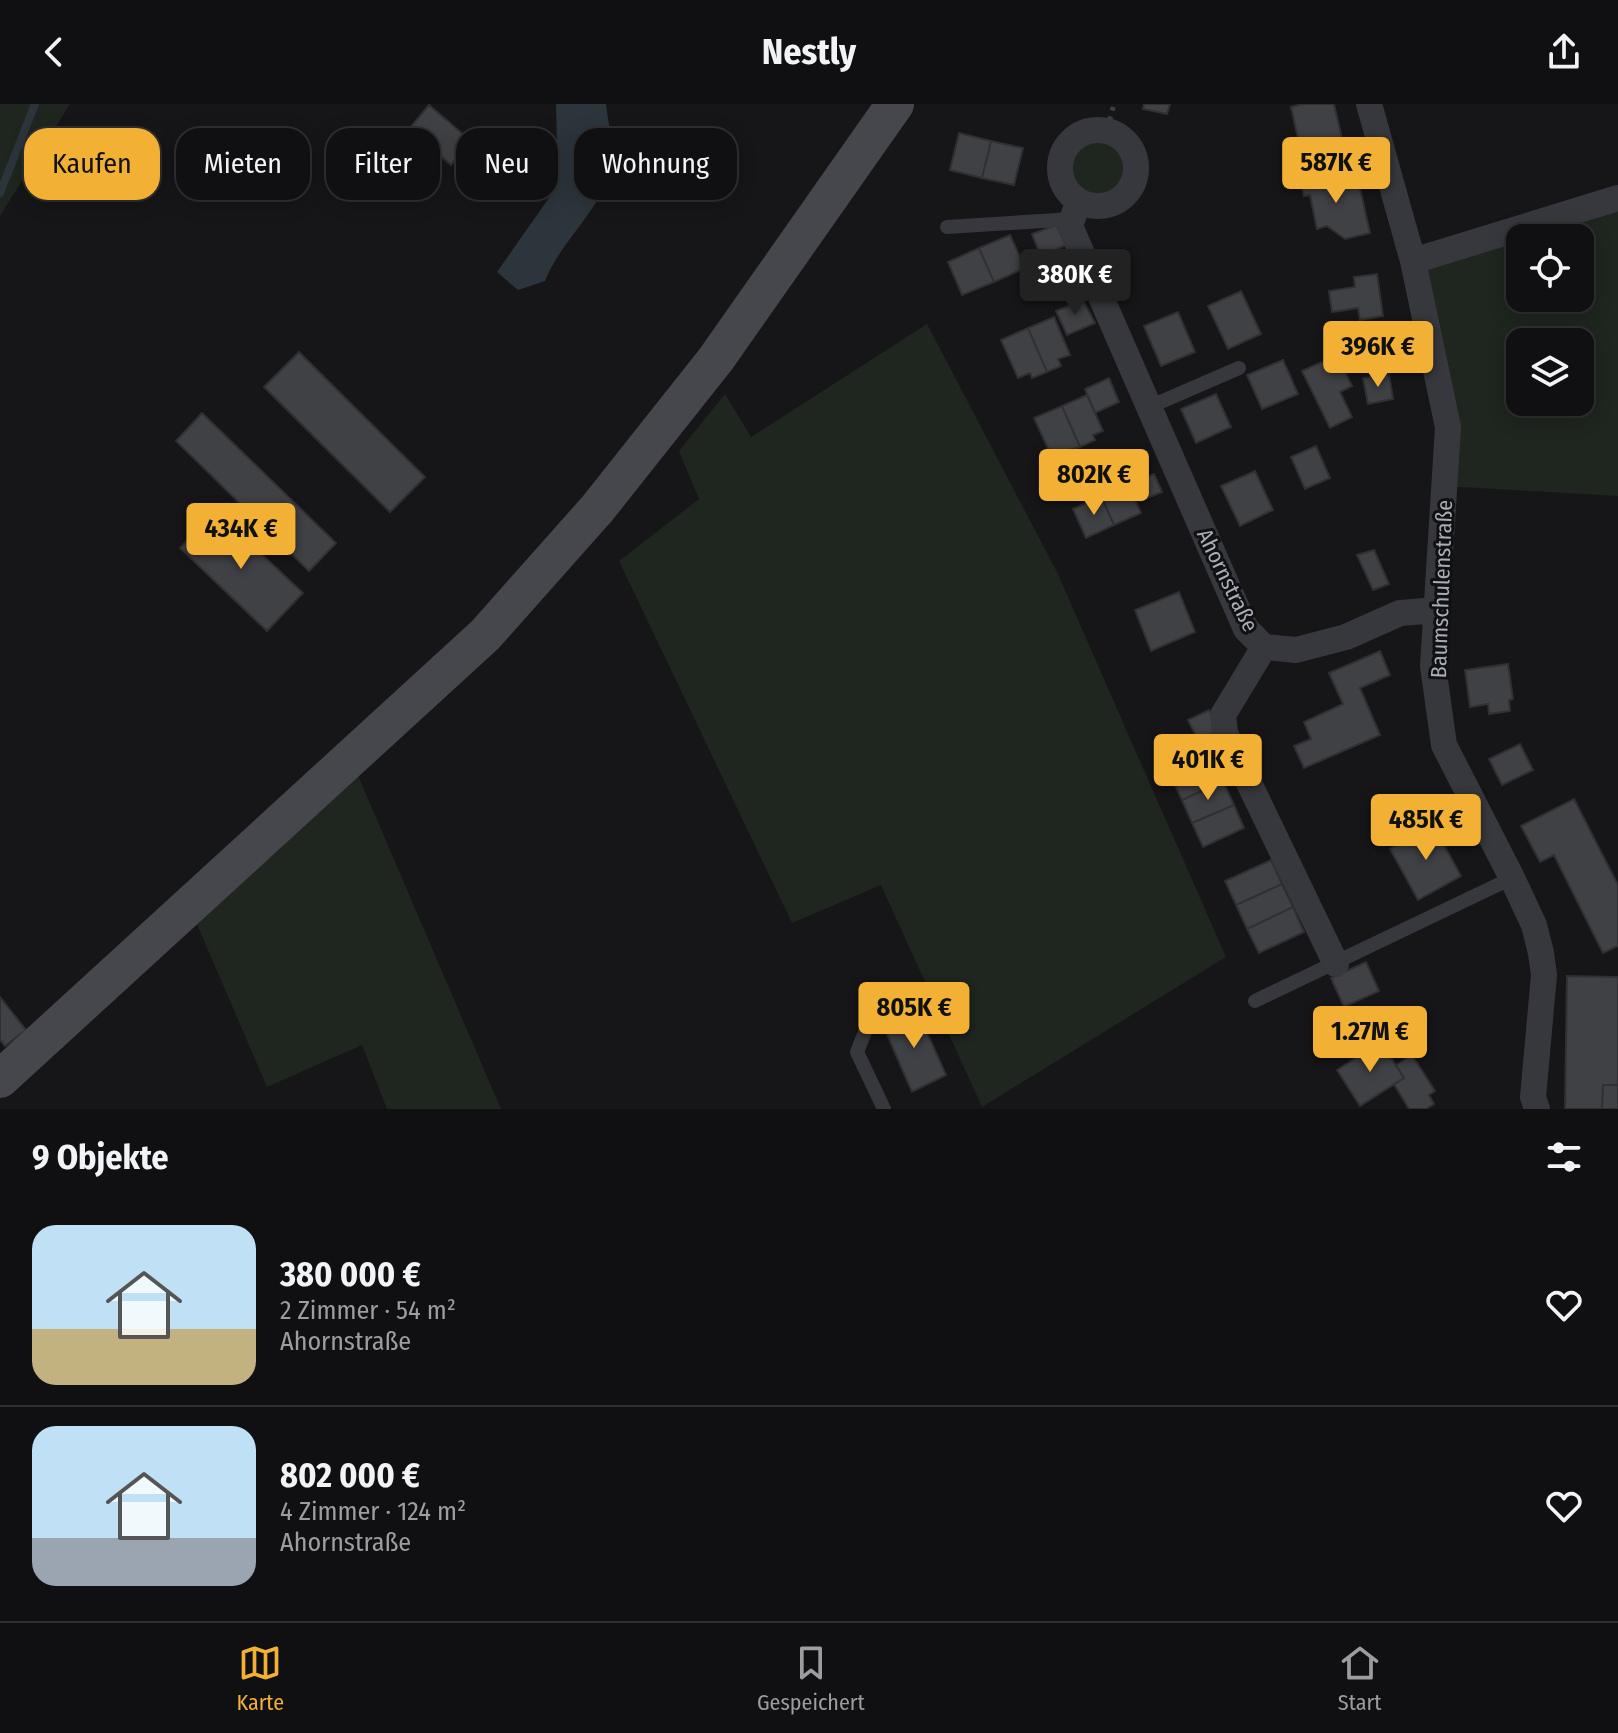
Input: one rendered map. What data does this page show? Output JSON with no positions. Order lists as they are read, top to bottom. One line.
{"streets":{"street":["Ahornstraße","Baumschulenstraße"]},"crossings":[["Ahornstraße","Baumschulenstraße"]],"page":{"header":"Nestly","chip":["Kaufen","Mieten","Filter","Neu","Wohnung"],"price":["587K €","380K €","396K €","802K €","434K €","401K €","485K €","805K €","1.27M €"],"heading":"9 Objekte","list":[{"name":"380 000 €","note":"2 Zimmer · 54 m² · Ahornstraße"},{"name":"802 000 €","note":"4 Zimmer · 124 m² · Ahornstraße"}],"tabs":["Karte","Gespeichert","Start"]}}
